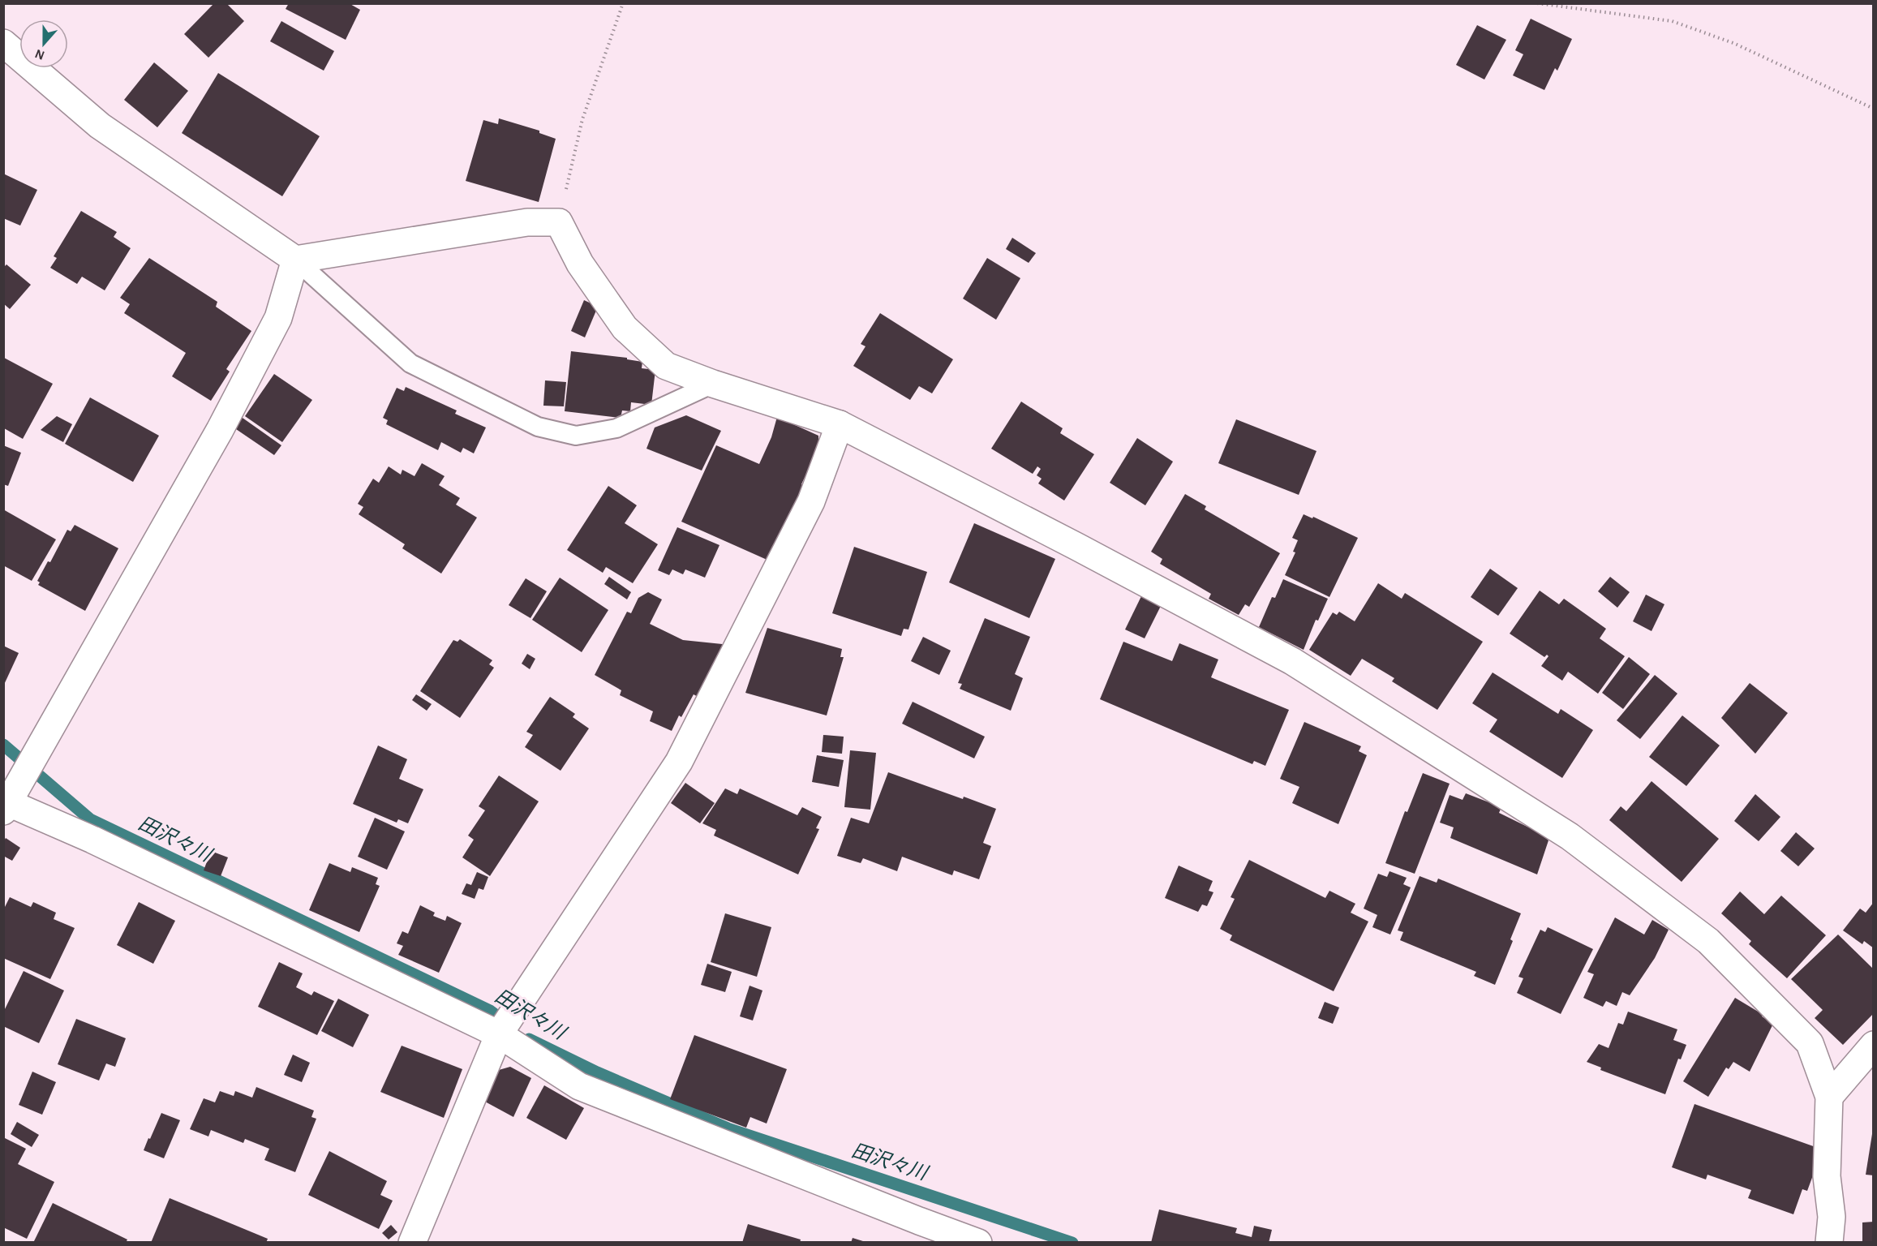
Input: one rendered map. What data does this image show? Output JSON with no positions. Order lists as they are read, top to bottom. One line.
{"water":["田沢々川"],"north":"bottom"}
